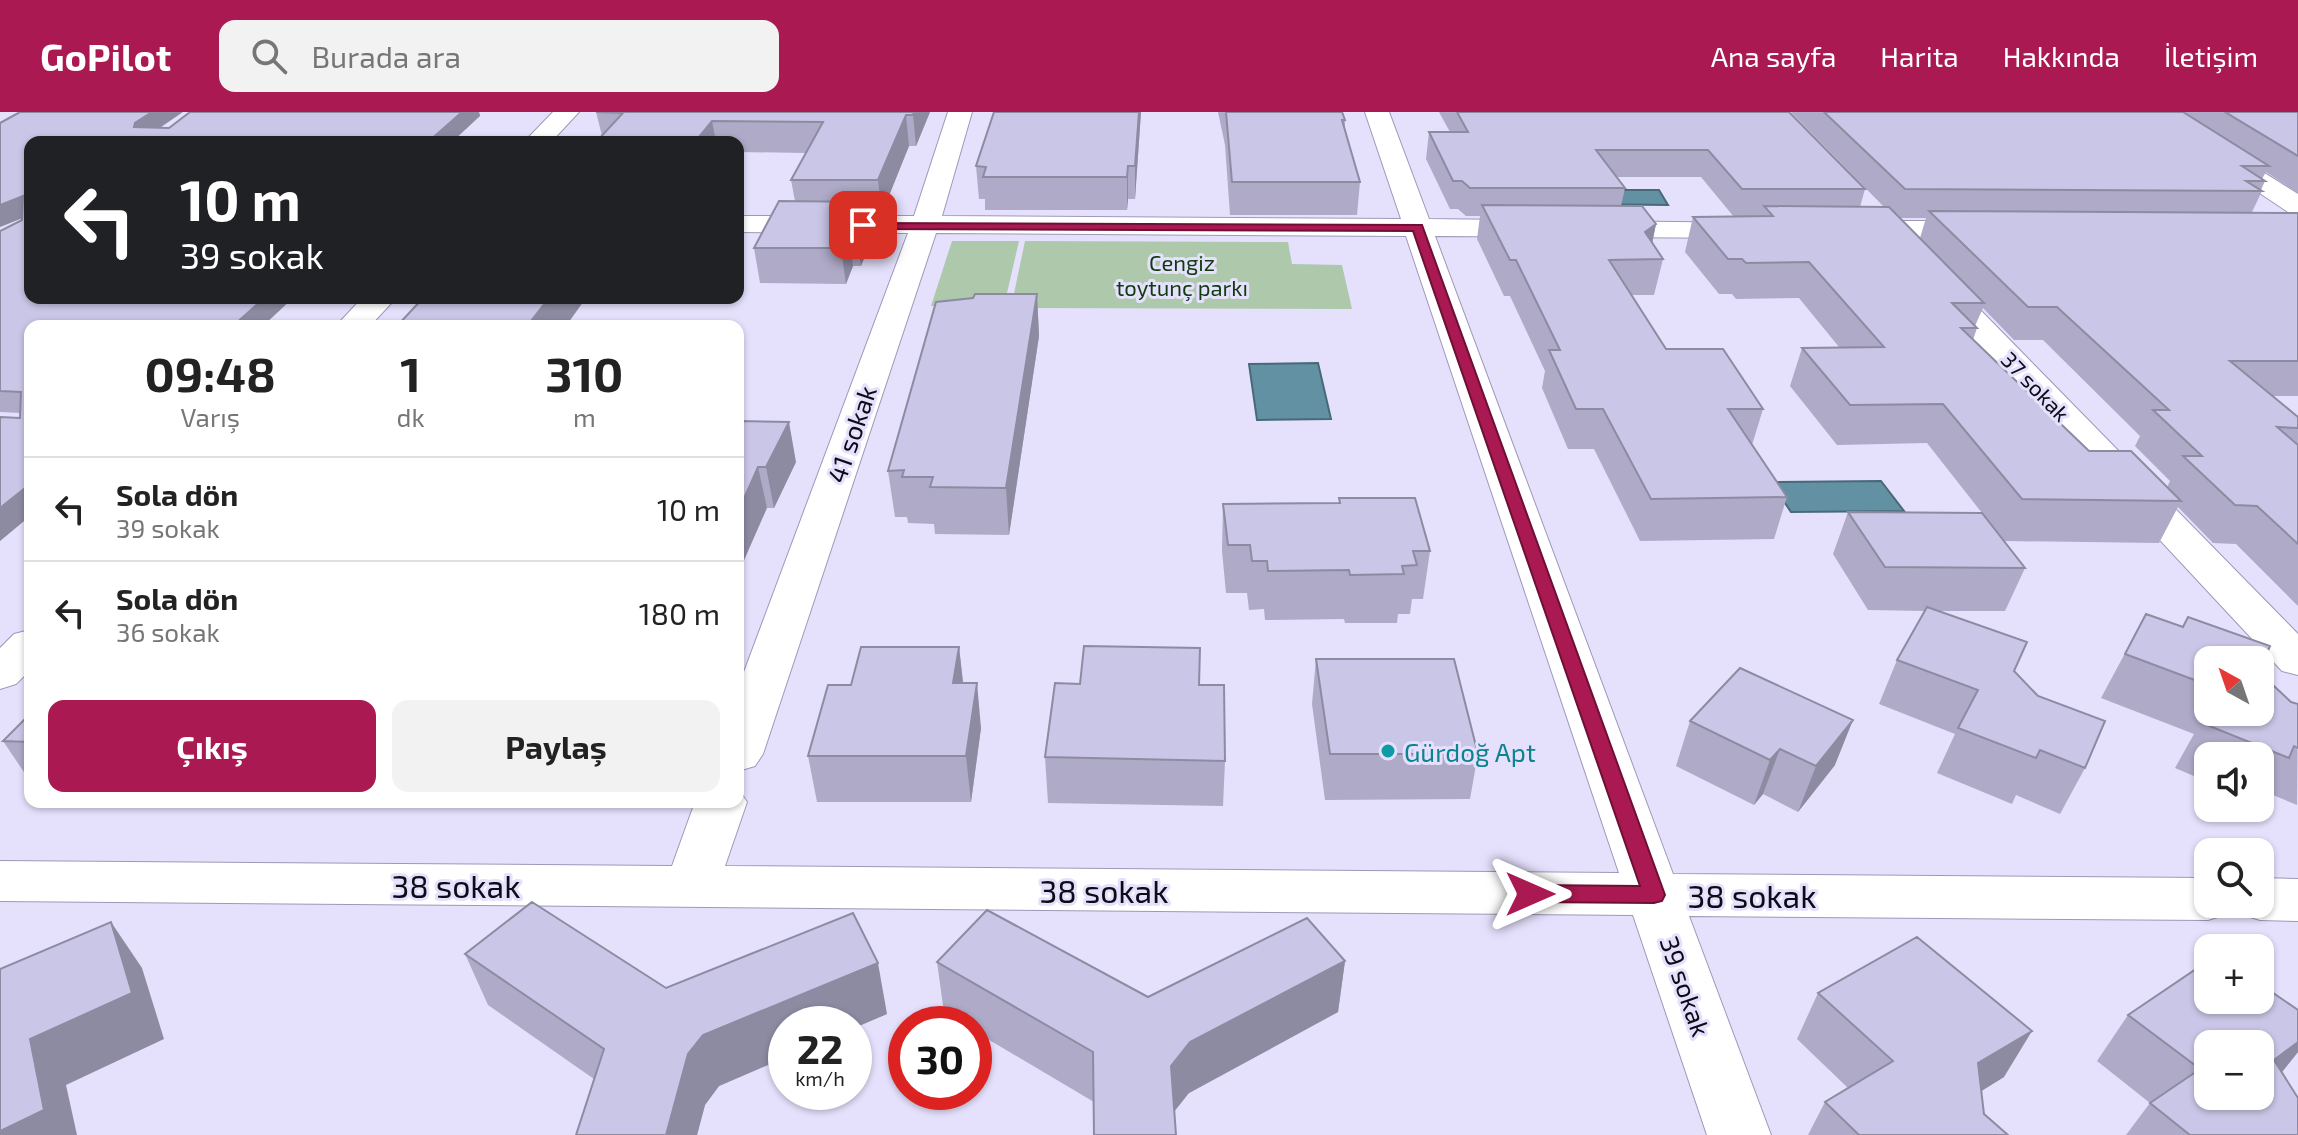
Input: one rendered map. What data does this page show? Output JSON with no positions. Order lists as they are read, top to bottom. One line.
{"streets":{"street":["37 sokak","41 sokak","38 sokak","39 sokak"]},"crossings":[["38 sokak","39 sokak"]],"parks":["Cengiz toytunç parkı"],"places":["Gürdoğ Apt"],"north":"top left","page":{"header":"GoPilot","search":"Burada ara","nav":["Ana sayfa","Harita","Hakkında","İletişim"],"turn":["10 m","39 sokak"],"eta":["09:48","Varış","1","dk","310","m"],"list":[{"name":"Sola dön","note":"39 sokak","value":"10 m"},{"name":"Sola dön","note":"36 sokak","value":"180 m"}],"map_buttons":["+","−"],"buttons":["Çıkış","Paylaş"],"speed":"22 km/h","limit":"30"}}
